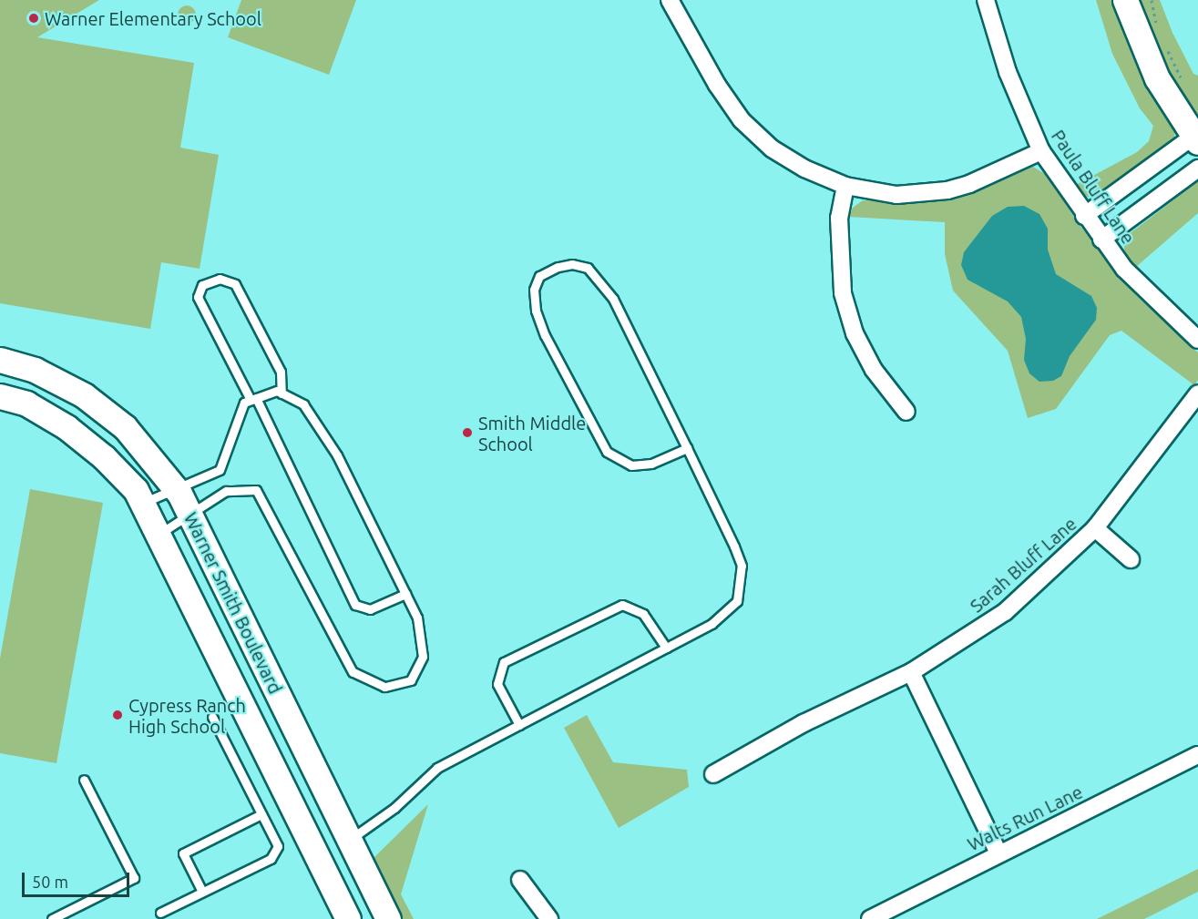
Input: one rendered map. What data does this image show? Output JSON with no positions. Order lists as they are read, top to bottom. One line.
{"streets":{"street":["Paula Bluff Lane","Sarah Bluff Lane","Warner Smith Boulevard","Walts Run Lane"]},"places":["Warner Elementary School","Smith Middle School","Cypress Ranch High School"],"scale_bar":"50 m"}
